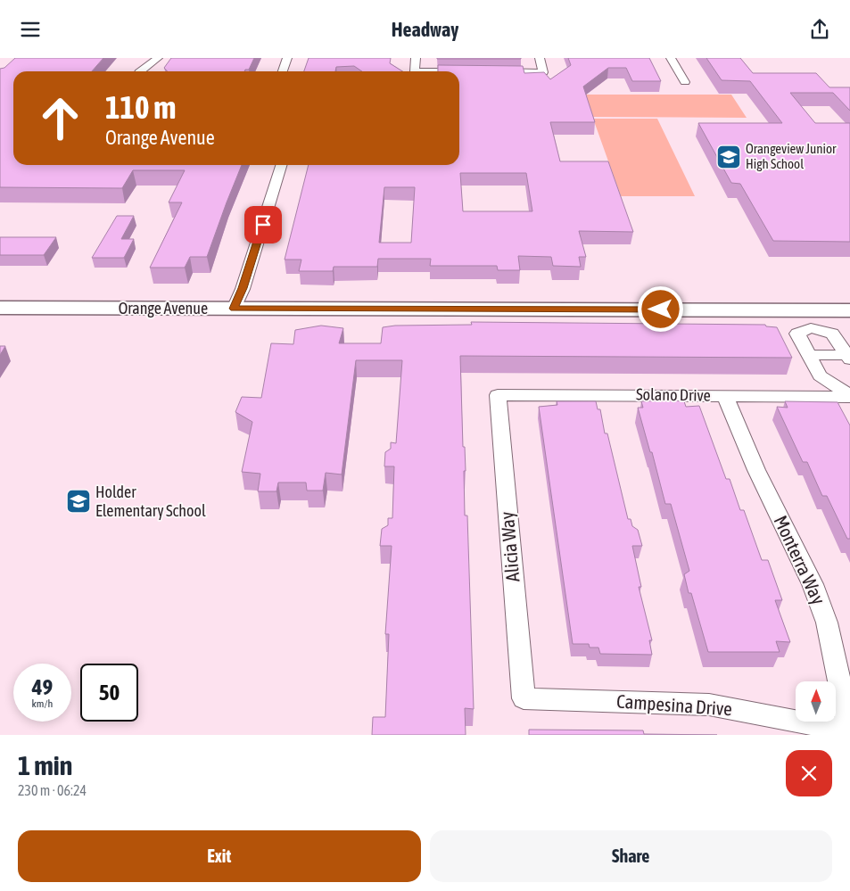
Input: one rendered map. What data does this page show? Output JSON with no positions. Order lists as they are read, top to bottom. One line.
{"streets":{"main road":["Orange Avenue"],"street":["Solano Drive","Alicia Way","Monterra Way","Campesina Drive"]},"crossings":[["Solano Drive","Alicia Way"],["Solano Drive","Monterra Way"],["Alicia Way","Campesina Drive"],["Monterra Way","Campesina Drive"]],"places":{"school or university":["Orangeview Junior High School","Holder Elementary School"]},"north":"top","page":{"header":"Headway","turn":["110 m","Orange Avenue"],"speed":"49 km/h","limit":"50","heading":["1 min","230 m · 06:24"],"buttons":["Exit","Share"]}}
